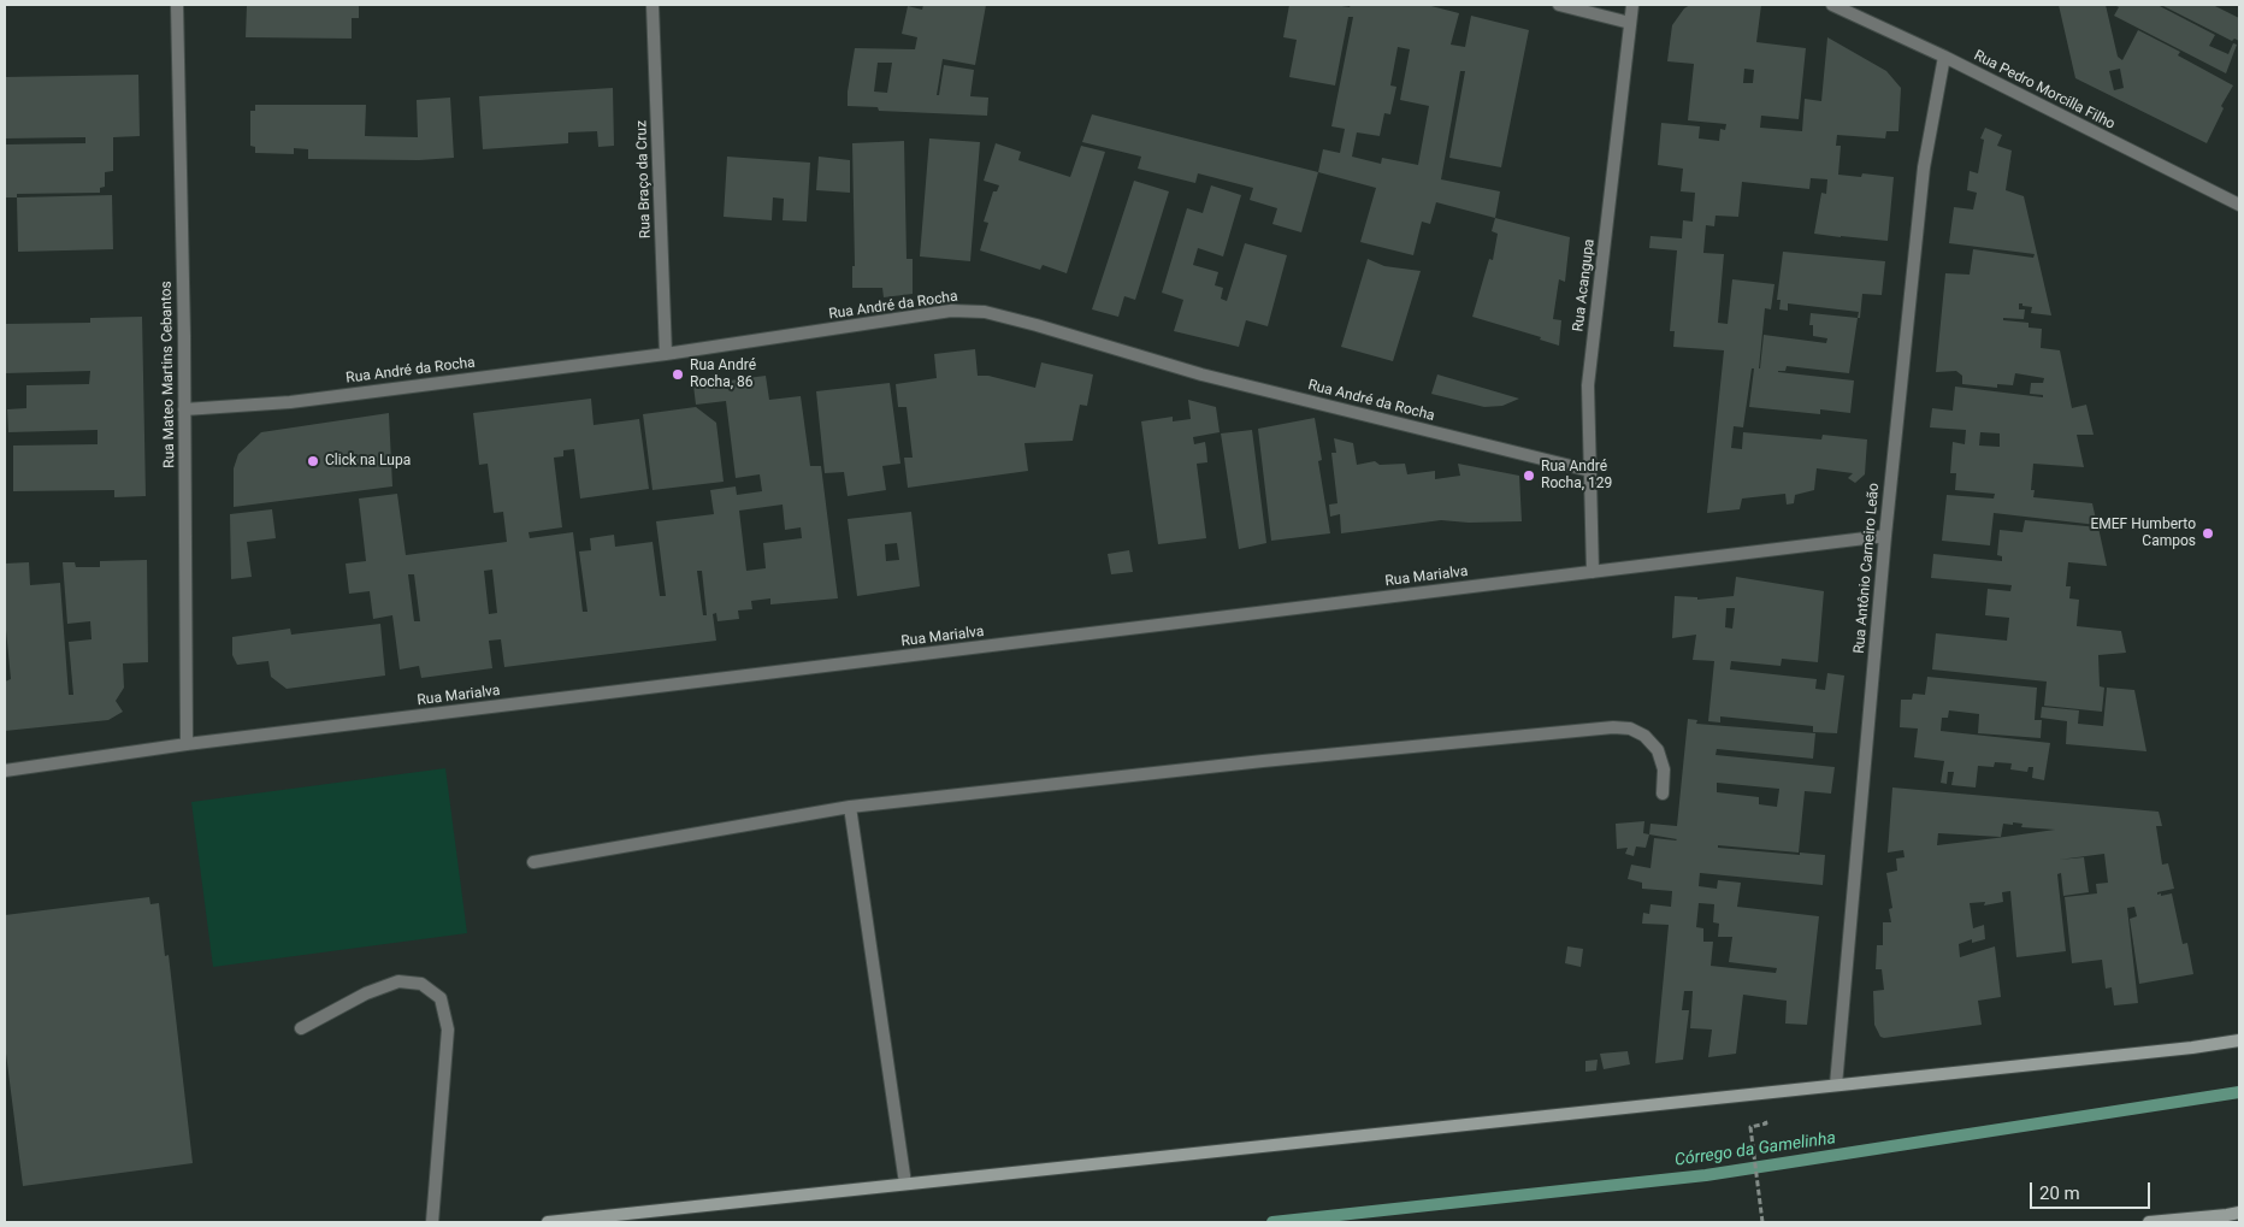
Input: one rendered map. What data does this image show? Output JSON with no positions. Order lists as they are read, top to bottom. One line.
{"streets":{"street":["Rua Pedro Morcilla Filho","Rua Braço da Cruz","Rua Acangupa","Rua André da Rocha","Rua Mateo Martins Cebantos","Rua Antônio Carneiro Leão","Rua Marialva"]},"crossings":[["Rua Pedro Morcilla Filho","Rua Antônio Carneiro Leão"],["Rua Braço da Cruz","Rua André da Rocha"],["Rua Acangupa","Rua André da Rocha"],["Rua Acangupa","Rua Marialva"],["Rua André da Rocha","Rua Mateo Martins Cebantos"],["Rua Mateo Martins Cebantos","Rua Marialva"],["Rua Antônio Carneiro Leão","Rua Marialva"]],"water":["Córrego da Gamelinha"],"places":["Rua André Rocha, 86","Click na Lupa","Rua André Rocha, 129","EMEF Humberto Campos"],"scale_bar":"20 m"}
